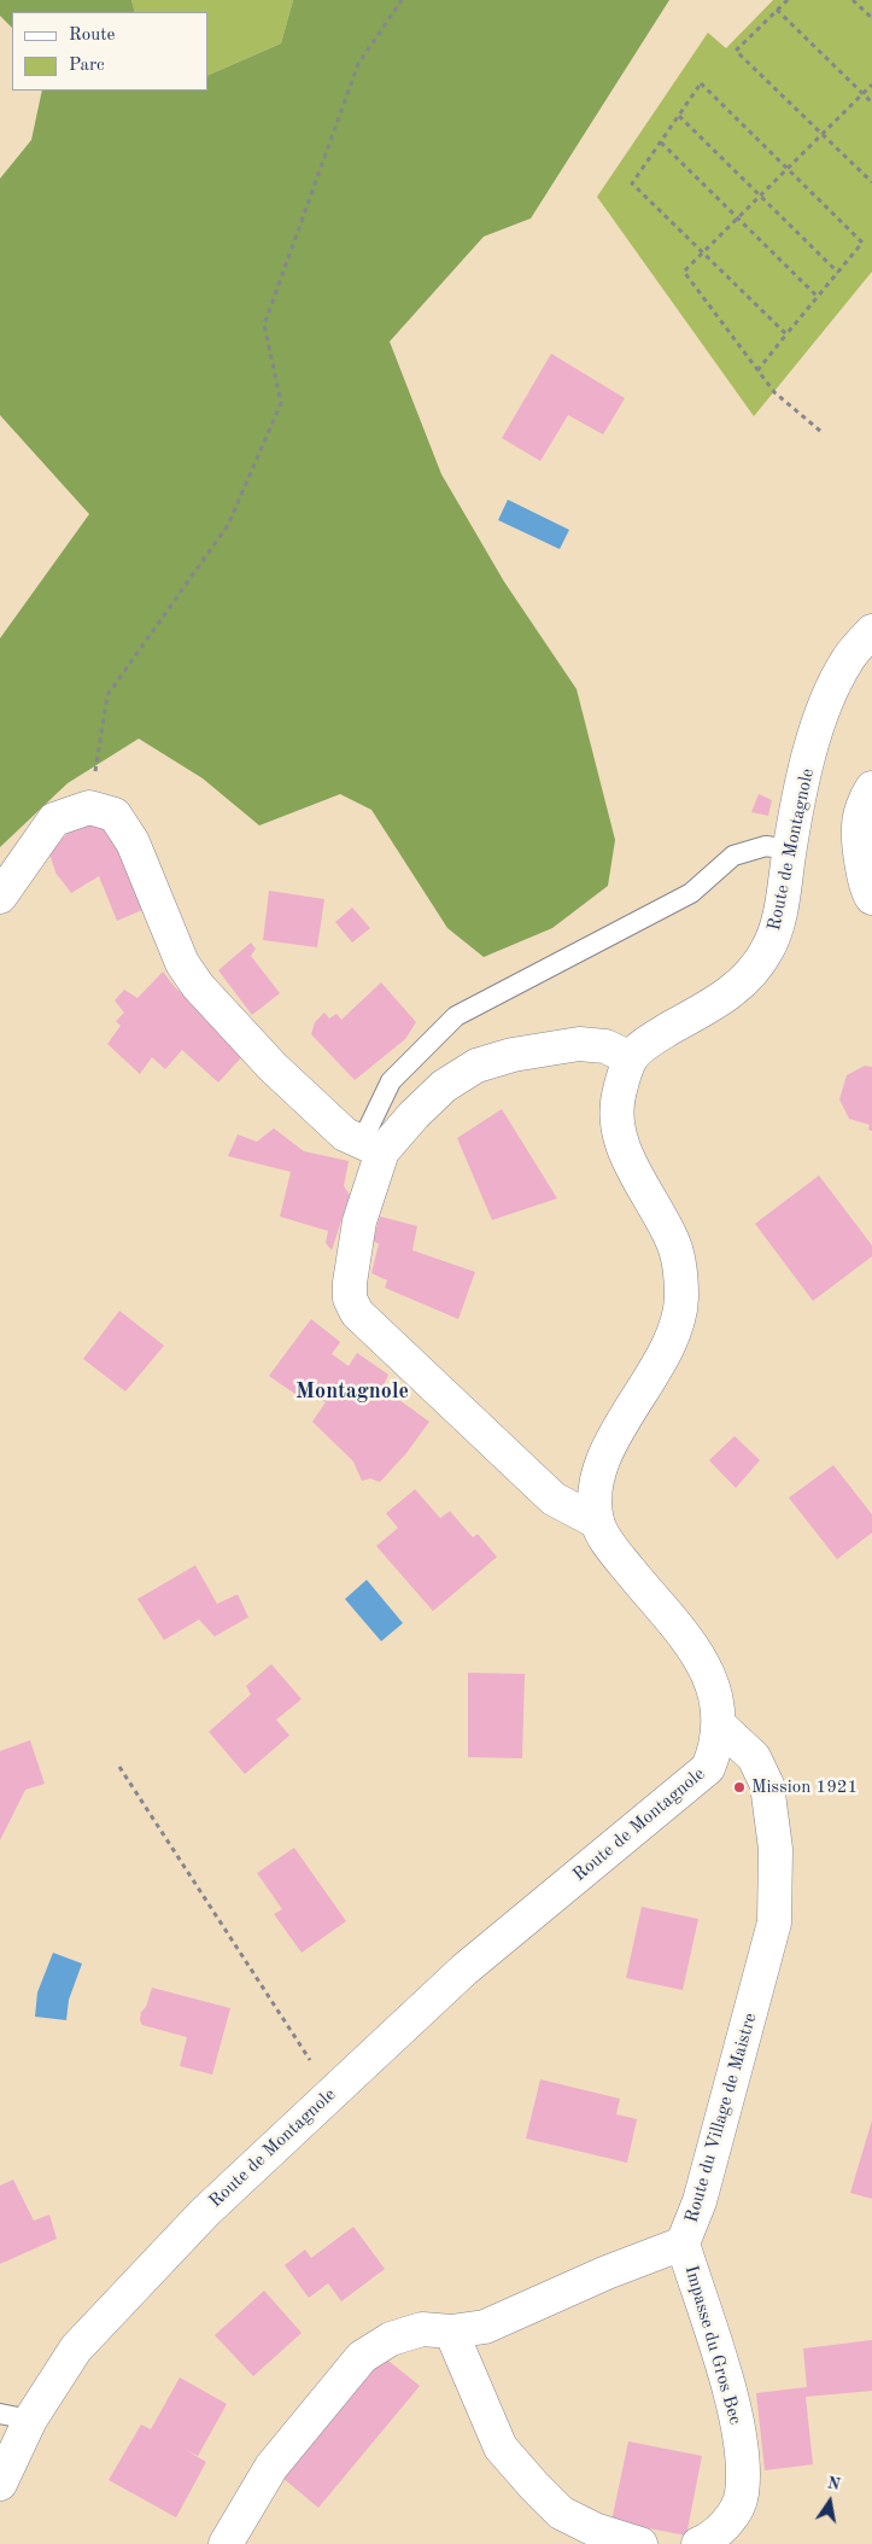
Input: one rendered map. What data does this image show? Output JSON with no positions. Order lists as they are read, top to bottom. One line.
{"streets":{"street":["Route de Montagnole","Route du Village de Maistre","Impasse du Gros Bec"]},"crossings":[["Route de Montagnole","Route du Village de Maistre"],["Route du Village de Maistre","Impasse du Gros Bec"]],"districts":["Montagnole"],"places":["Mission 1921"],"legend":["Route","Parc"],"north":"top"}
